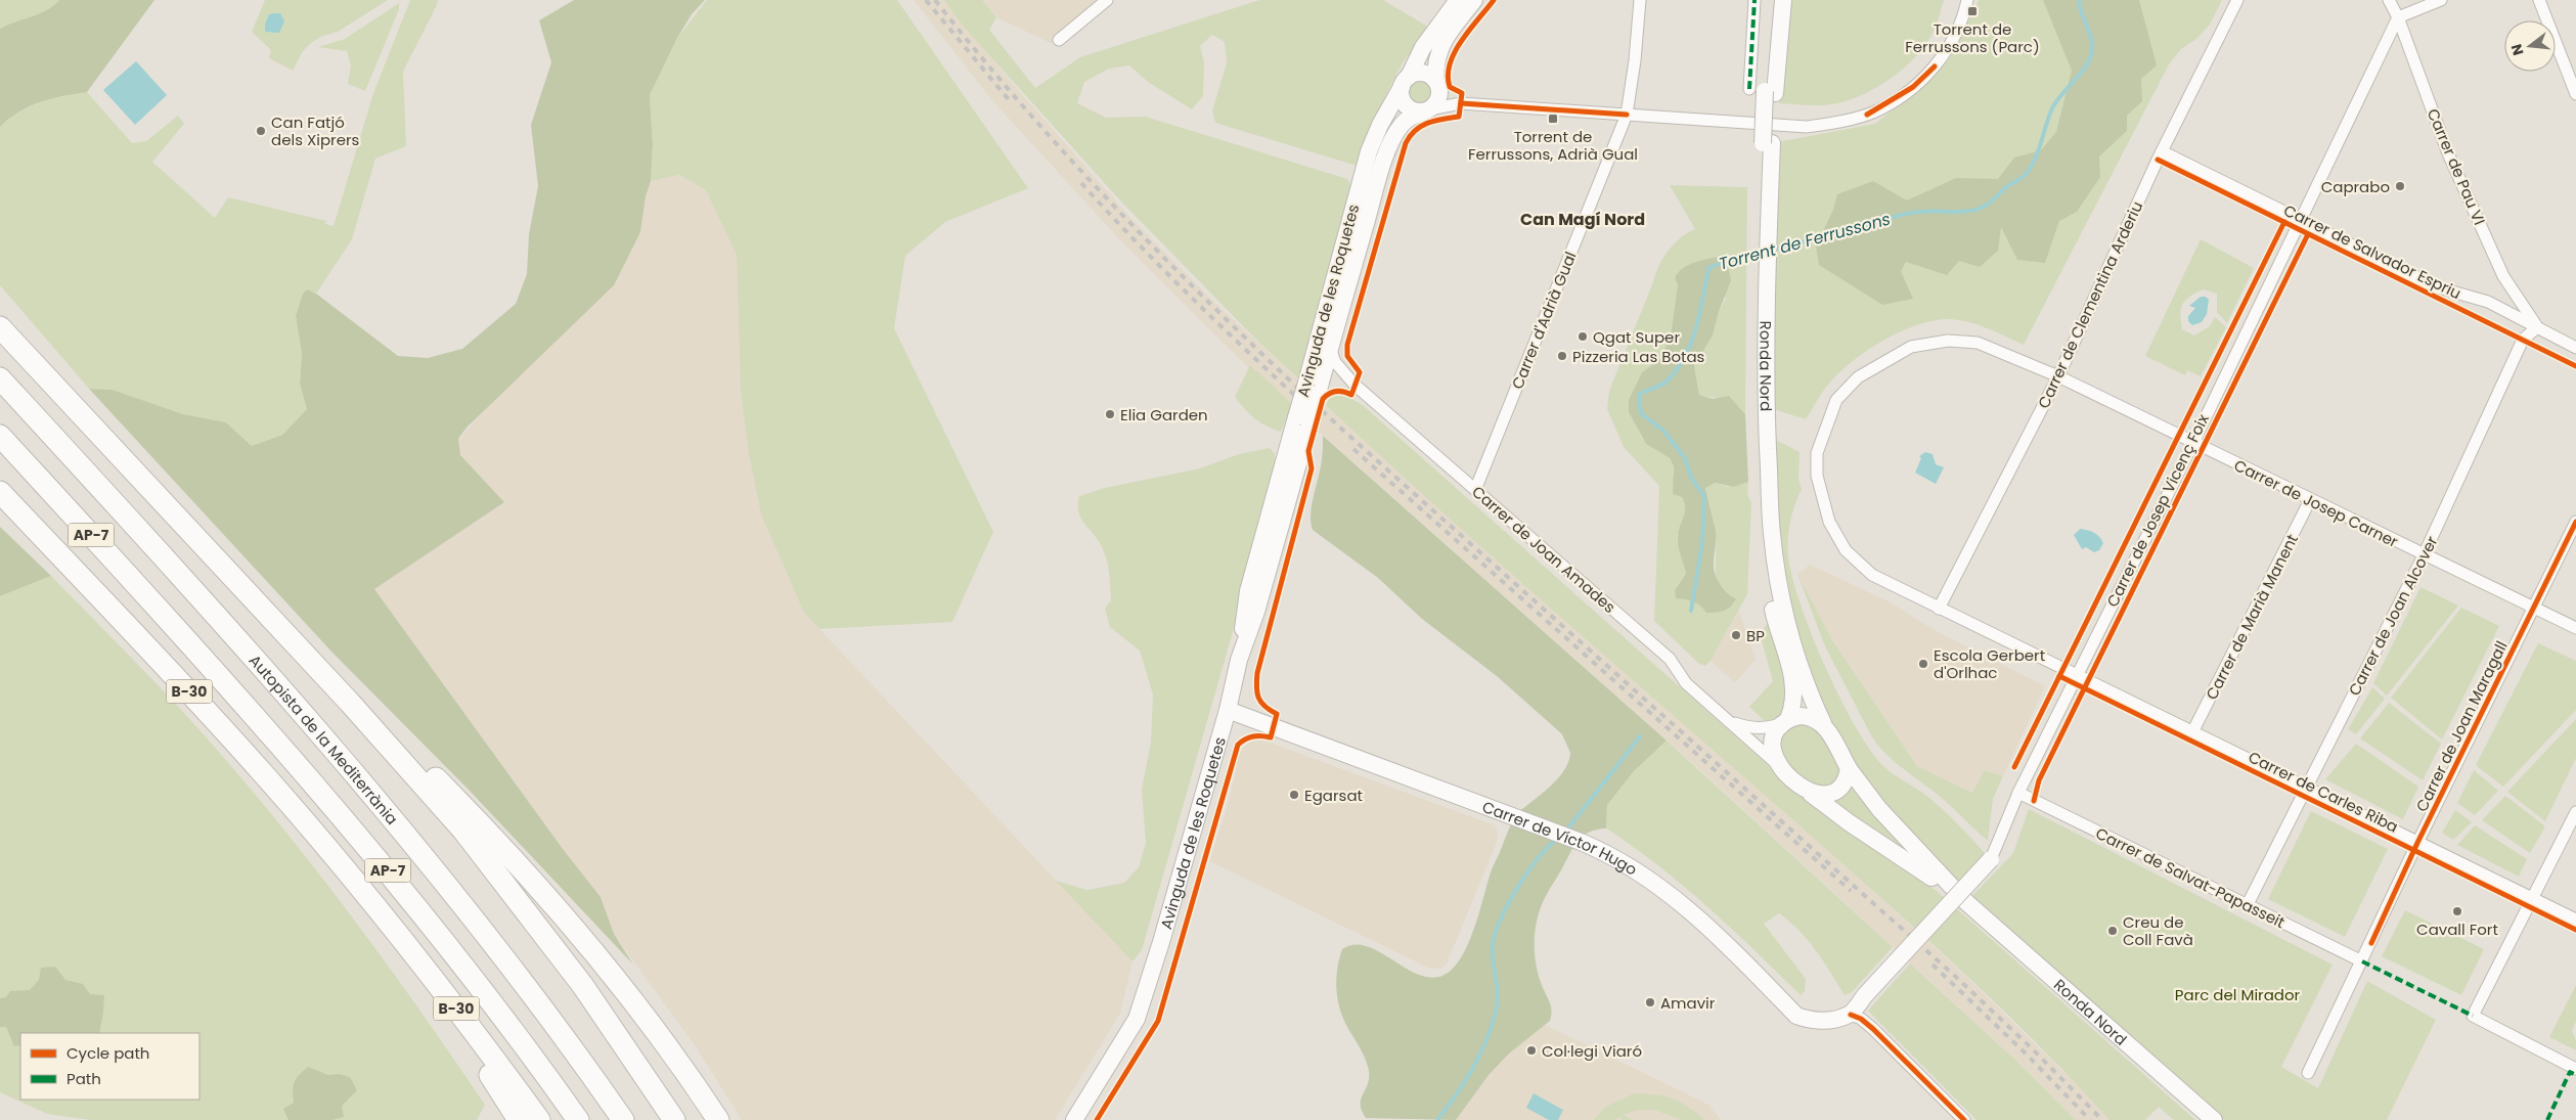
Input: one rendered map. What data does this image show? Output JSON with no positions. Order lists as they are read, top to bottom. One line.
{"streets":{"highway":["AP-7","B-30","Autopista de la Mediterrània"],"street":["Carrer de Pau VI","Carrer de Salvador Espriu","Avinguda de les Roquetes","Carrer de Clementina Arderiu","Carrer d'Adrià Gual","Ronda Nord","Carrer de Josep Carner","Carrer de Josep Vicenç Foix","Carrer de Joan Amades","Carrer de Joan Alcover","Carrer de Marià Manent","Carrer de Joan Maragall","Carrer de Carles Riba","Carrer de Víctor Hugo","Carrer de Salvat-Papasseit"]},"crossings":[["Carrer de Pau VI","Carrer de Salvador Espriu"],["Carrer de Pau VI","Carrer de Josep Vicenç Foix"],["Carrer de Pau VI","Carrer de Joan Alcover"],["Carrer de Salvador Espriu","Carrer de Clementina Arderiu"],["Carrer de Salvador Espriu","Carrer de Josep Vicenç Foix"],["Carrer de Salvador Espriu","Carrer de Joan Alcover"],["Avinguda de les Roquetes","Carrer de Joan Amades"],["Avinguda de les Roquetes","Carrer de Víctor Hugo"],["Carrer de Clementina Arderiu","Carrer de Josep Carner"],["Carrer de Clementina Arderiu","Carrer de Carles Riba"],["Carrer d'Adrià Gual","Carrer de Joan Amades"],["Ronda Nord","Carrer de Joan Amades"],["Carrer de Josep Carner","Carrer de Josep Vicenç Foix"],["Carrer de Josep Carner","Carrer de Joan Alcover"],["Carrer de Josep Carner","Carrer de Marià Manent"],["Carrer de Josep Carner","Carrer de Joan Maragall"],["Carrer de Josep Carner","Carrer de Carles Riba"],["Carrer de Josep Vicenç Foix","Carrer de Carles Riba"],["Carrer de Josep Vicenç Foix","Carrer de Salvat-Papasseit"],["Carrer de Joan Alcover","Carrer de Carles Riba"],["Carrer de Joan Alcover","Carrer de Salvat-Papasseit"],["Carrer de Marià Manent","Carrer de Carles Riba"],["Carrer de Joan Maragall","Carrer de Carles Riba"],["Carrer de Joan Maragall","Carrer de Salvat-Papasseit"]],"districts":["Can Magí Nord"],"water":["Torrent de Ferrussons"],"parks":["Parc del Mirador"],"places":{"transit":["Torrent de Ferrussons (Parc)","Torrent de Ferrussons, Adrià Gual"],"other":["Can Fatjó dels Xiprers","Caprabo","Qgat Super","Pizzeria Las Botas","Elia Garden","BP","Escola Gerbert d'Orlhac","Egarsat","Cavall Fort","Creu de Coll Favà","Amavir","Col·legi Viaró"]},"legend":["Cycle path","Path"],"north":"left"}
